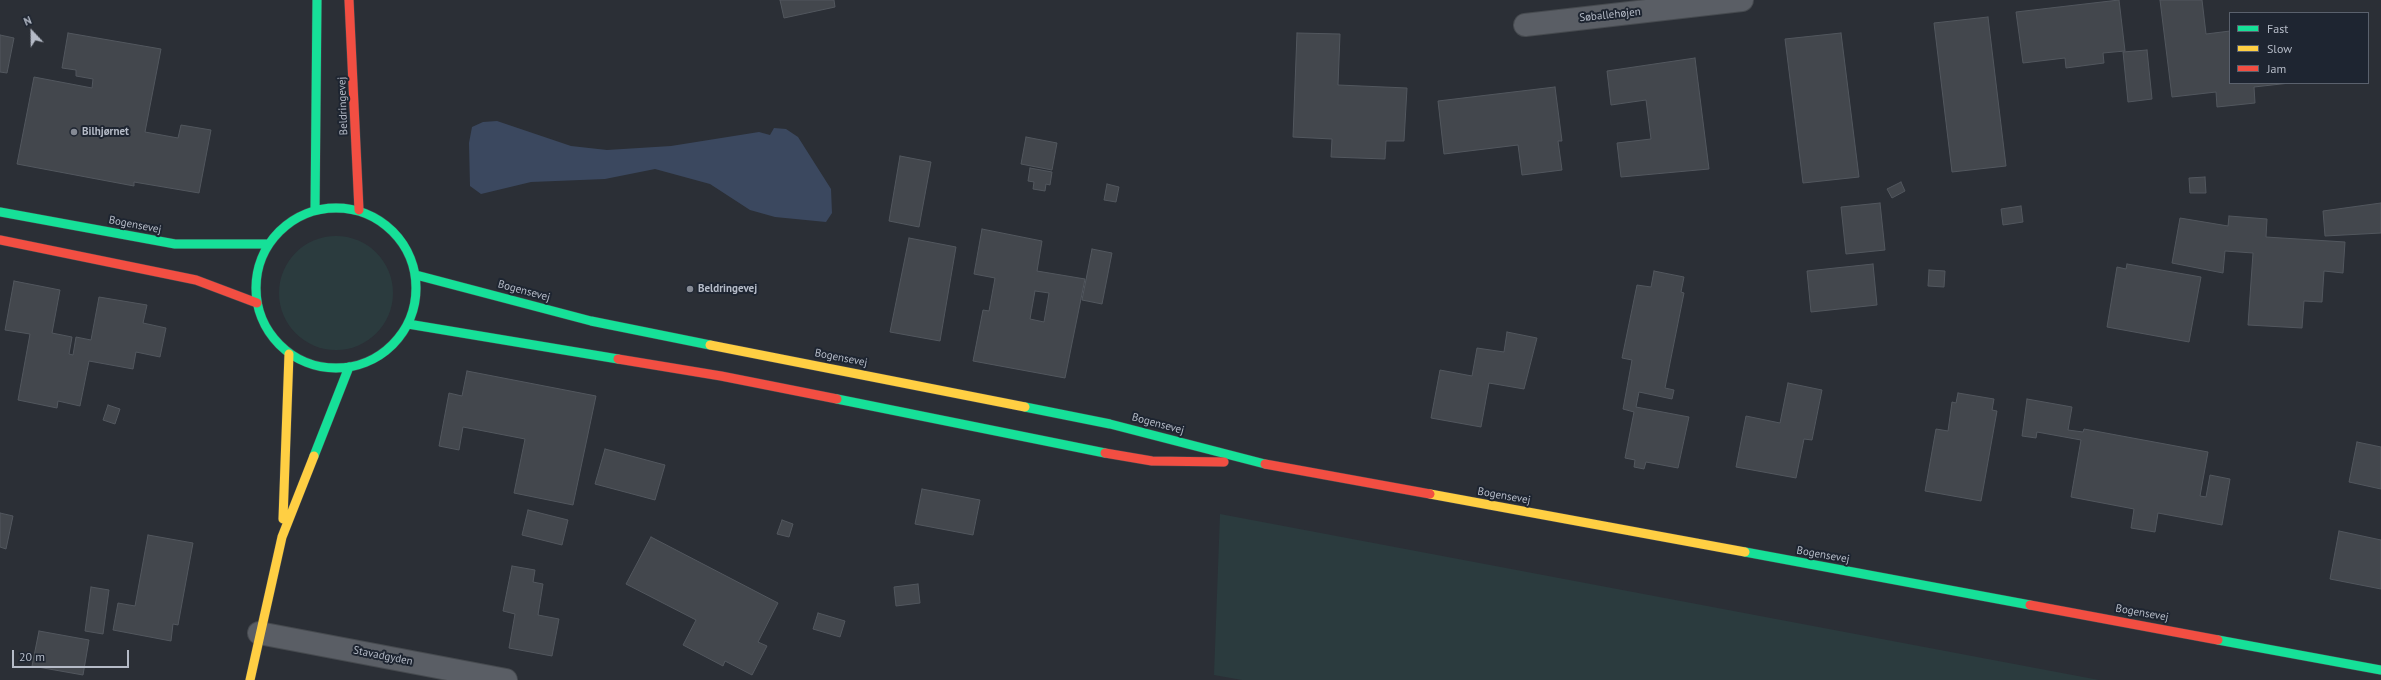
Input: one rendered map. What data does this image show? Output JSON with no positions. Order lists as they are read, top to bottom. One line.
{"streets":{"main road":["Beldringevej","Bogensevej"],"street":["Søballehøjen","Stavadgyden"]},"places":["Bilhjørnet","Beldringevej"],"legend":["Fast","Slow","Jam"],"scale_bar":"20 m","north":"top"}
